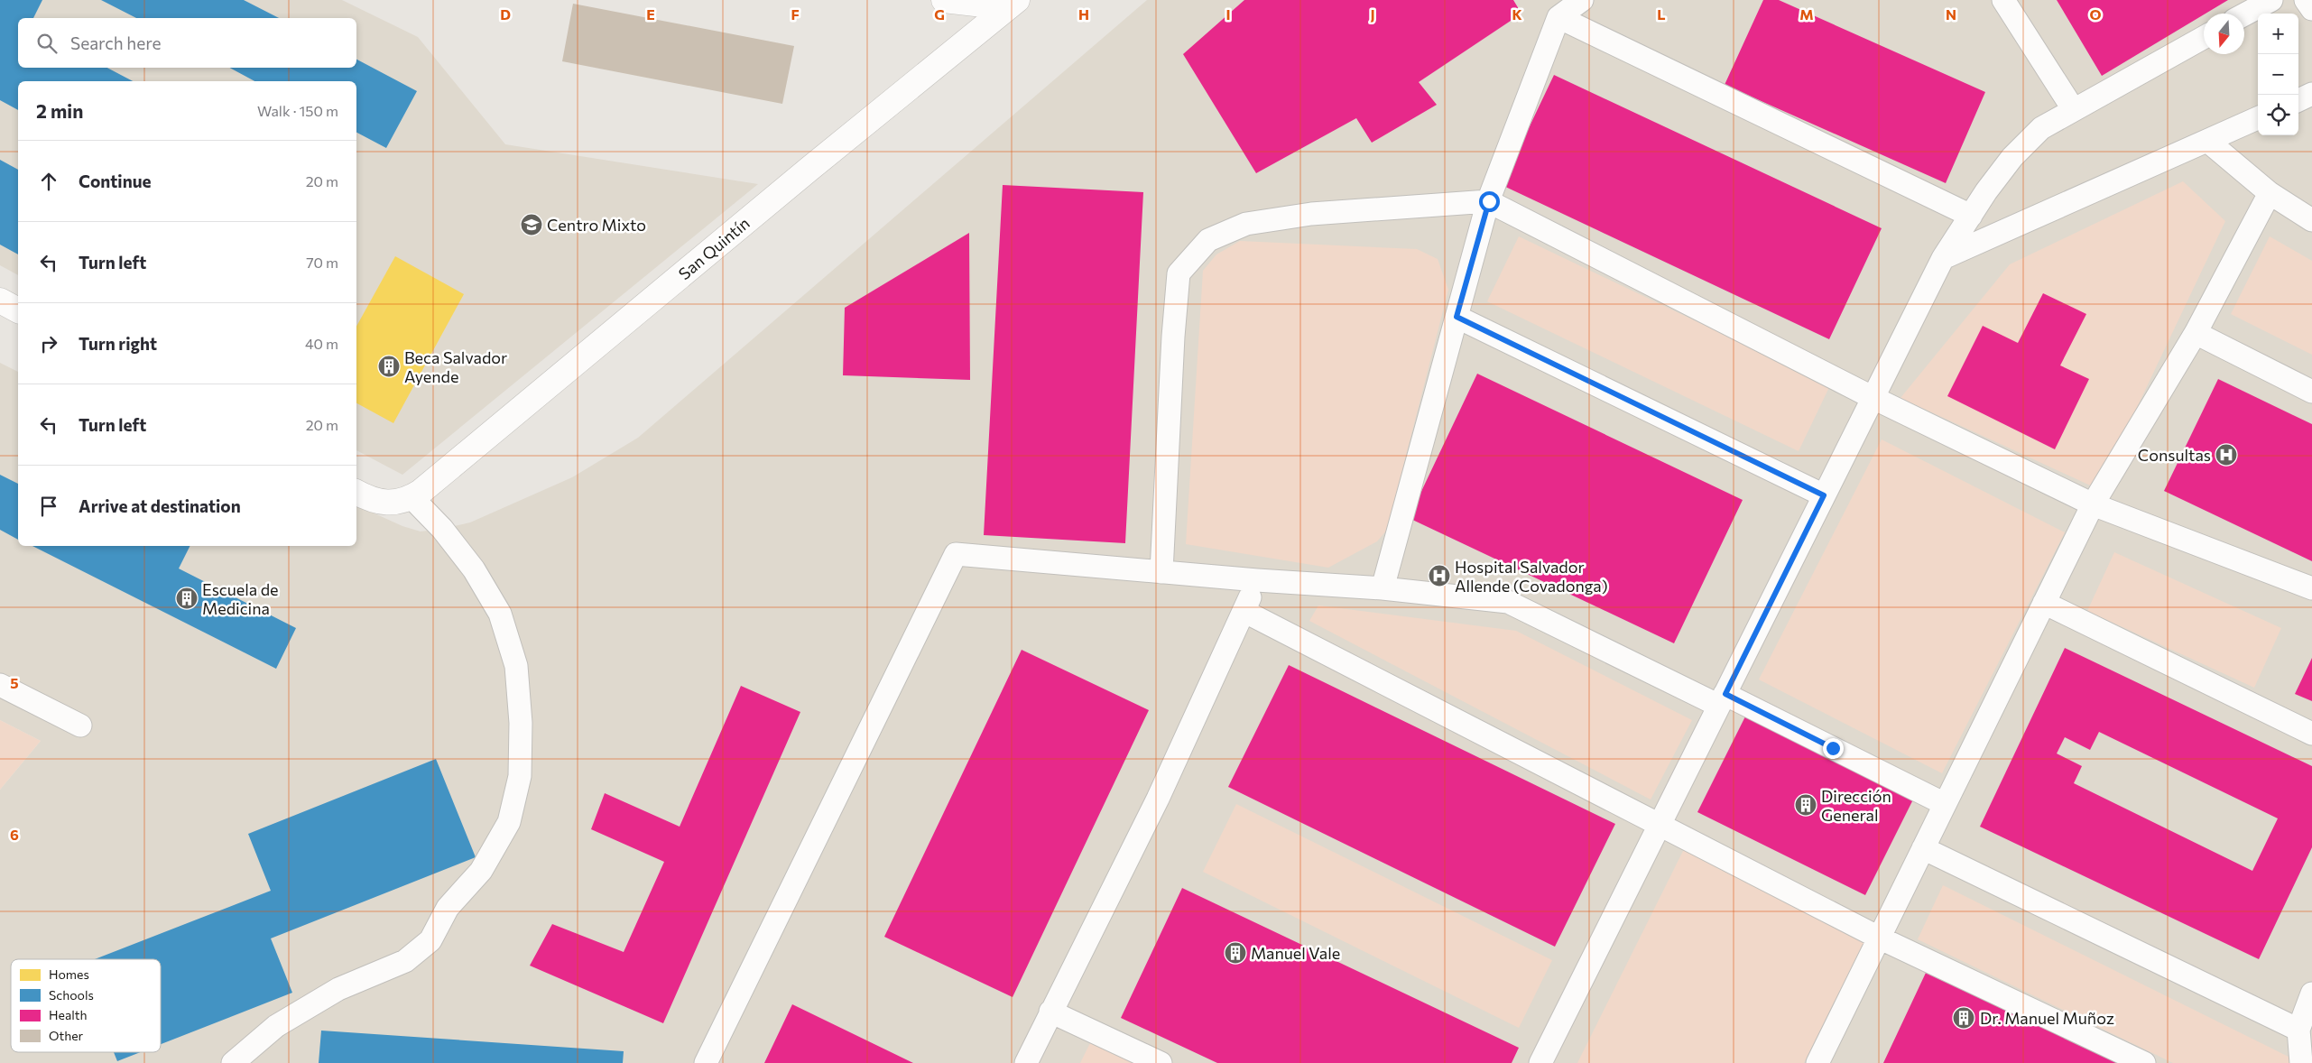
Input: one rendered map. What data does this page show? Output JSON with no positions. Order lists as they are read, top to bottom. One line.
{"streets":{"street":["San Quintín"]},"places":{"school or university":["Centro Mixto"],"building":["Beca Salvador Ayende","Escuela de Medicina","Dirección General","Manuel Vale","Dr. Manuel Muñoz"],"hospital":["Consultas","Hospital Salvador Allende (Covadonga)"]},"legend":["Homes","Schools","Health","Other"],"north":"bottom","page":{"map_buttons":["+","−"],"search":"Search here","heading":["2 min","Walk · 150 m"],"list":[["Continue","20 m"],["Turn left","70 m"],["Turn right","40 m"],["Turn left","20 m"],"Arrive at destination"]},"grid":{"columns":["D","E","F","G","H","I","J","K","L","M","N","O"],"rows":["5","6"]}}
